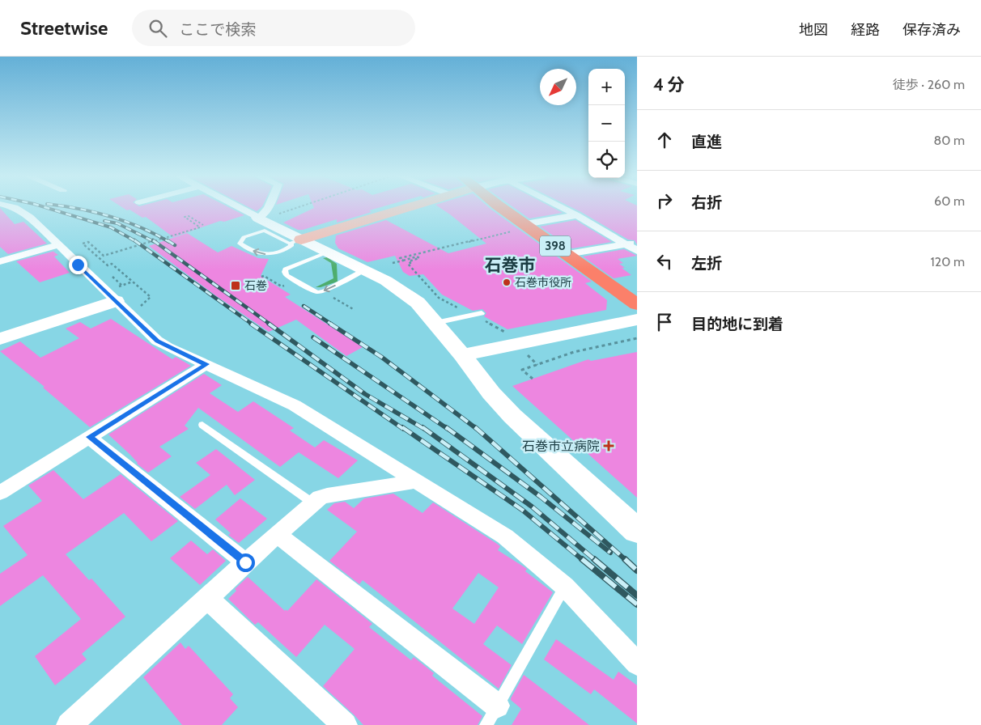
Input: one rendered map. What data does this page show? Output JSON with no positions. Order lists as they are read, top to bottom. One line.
{"streets":{"highway":["398"]},"districts":["石巻市"],"places":{"other":["石巻市役所"],"transit":["石巻"],"health":["石巻市立病院"]},"north":"bottom left","page":{"header":"Streetwise","search":"ここで検索","nav":["地図","経路","保存済み"],"heading":["4 分","徒歩 · 260 m"],"map_buttons":["+","−"],"list":[["直進","80 m"],["右折","60 m"],["左折","120 m"],"目的地に到着"]}}
